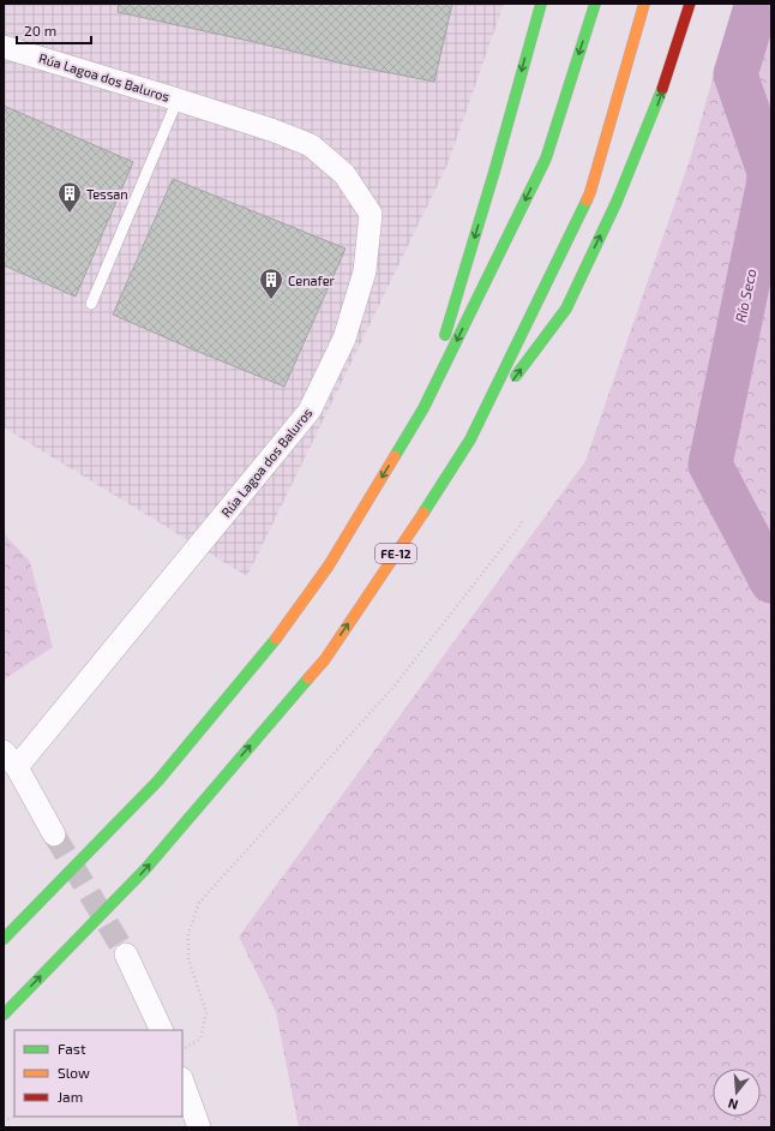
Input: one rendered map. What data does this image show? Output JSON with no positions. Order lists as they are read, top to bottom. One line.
{"streets":{"highway":["FE-12"],"street":["Rúa Lagoa dos Baluros"]},"water":["Río Seco"],"places":{"building":["Tessan","Cenafer"]},"legend":["Fast","Slow","Jam"],"scale_bar":"20 m","north":"bottom"}
